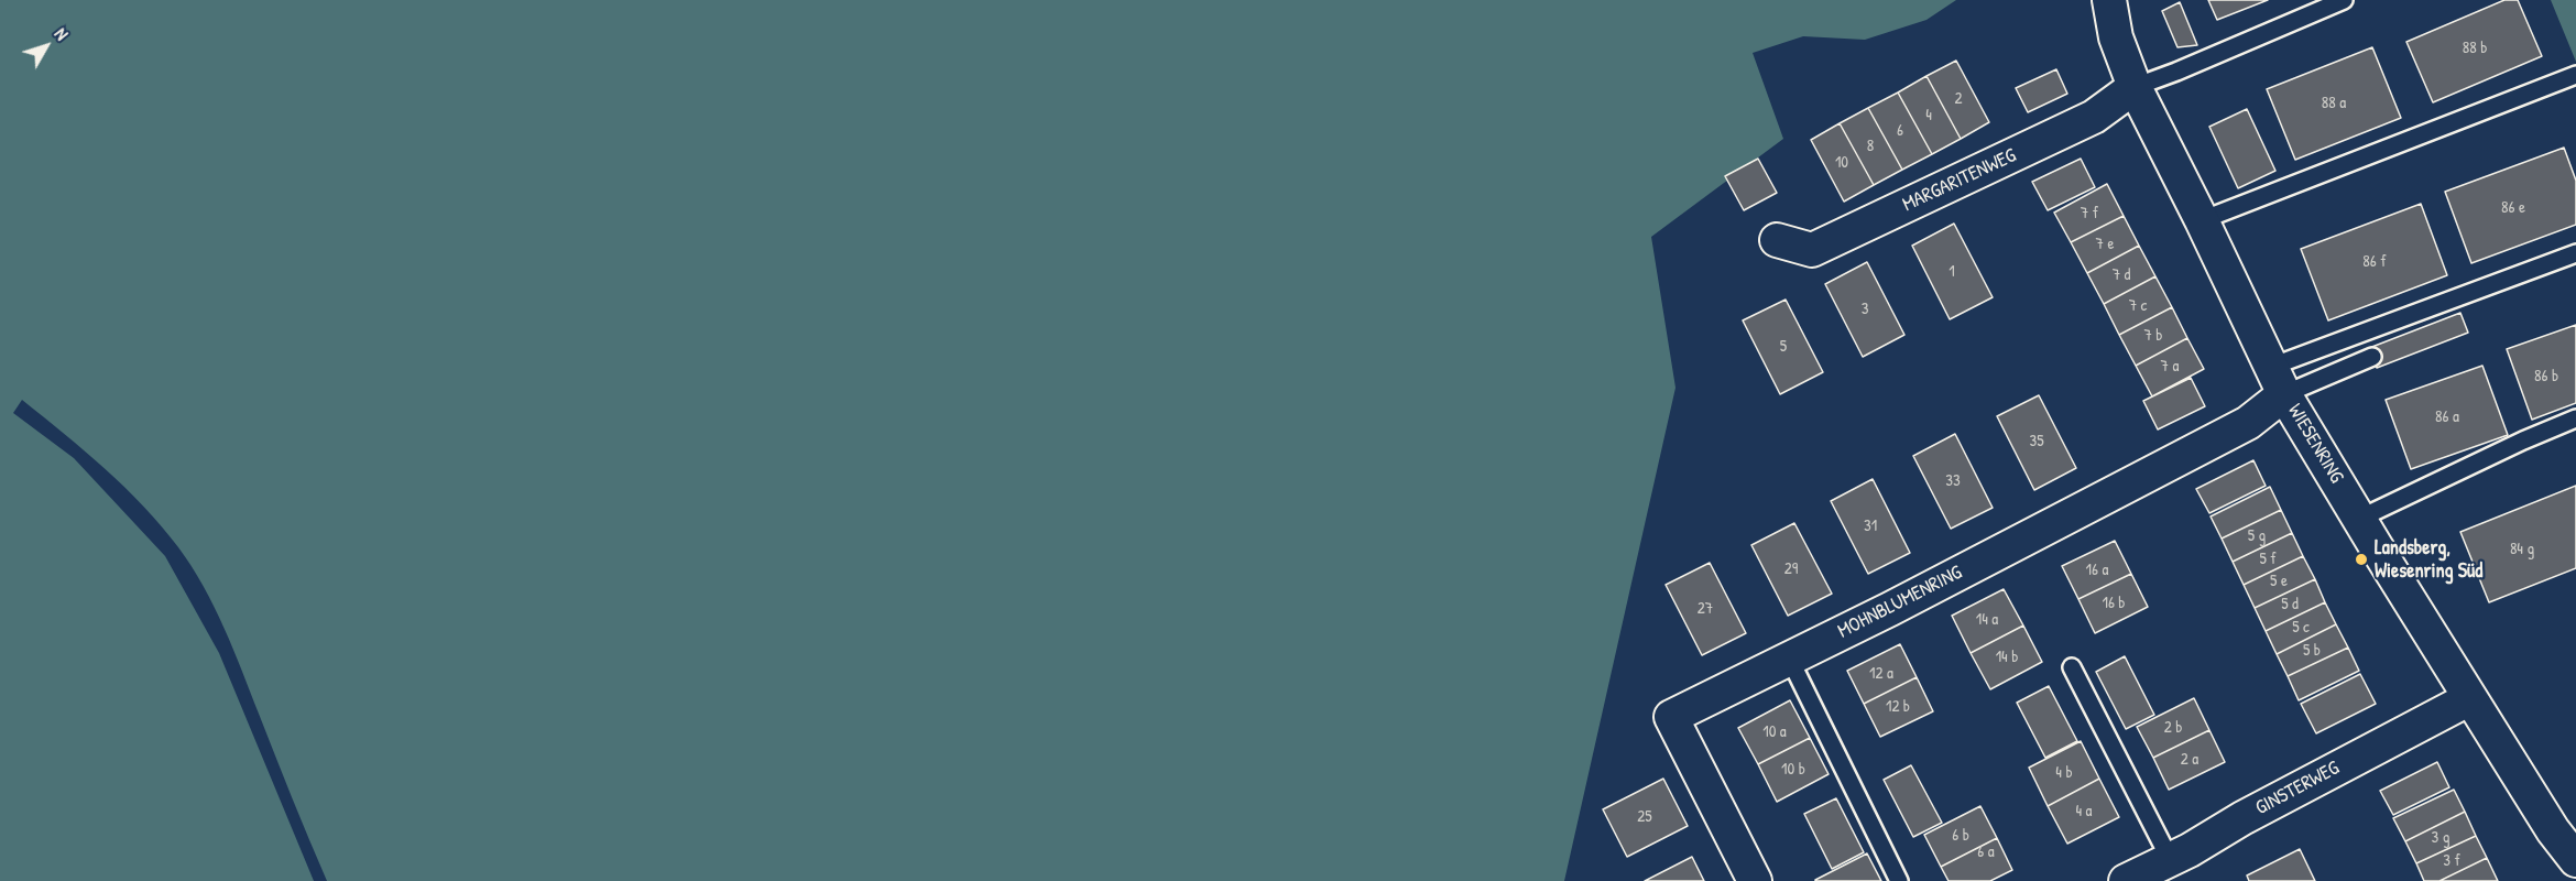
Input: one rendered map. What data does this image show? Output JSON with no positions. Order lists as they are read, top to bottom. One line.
{"streets":{"street":["MARGARITENWEG","WIESENRING","MOHNBLUMENRING","GINSTERWEG"]},"crossings":[["MARGARITENWEG","WIESENRING"],["WIESENRING","MOHNBLUMENRING"],["WIESENRING","GINSTERWEG"]],"places":["Landsberg, Wiesenring Süd"],"house_numbers":["88 b","2","88 a","4","6","8","10","86 e","7 f","7 e","86 f","1","7 d","7 c","3","7 b","5","7 a","86 b","86 a","35","33","31","5 g","84 g","5 f","29","16 a","5 e","16 b","5 d","27","14 a","5 c","5 b","14 b","12 a","12 b","2 b","10 a","2 a","10 b","4 b","4 a","25","6 b","3 g","6 a","3 f"],"north":"top right"}
